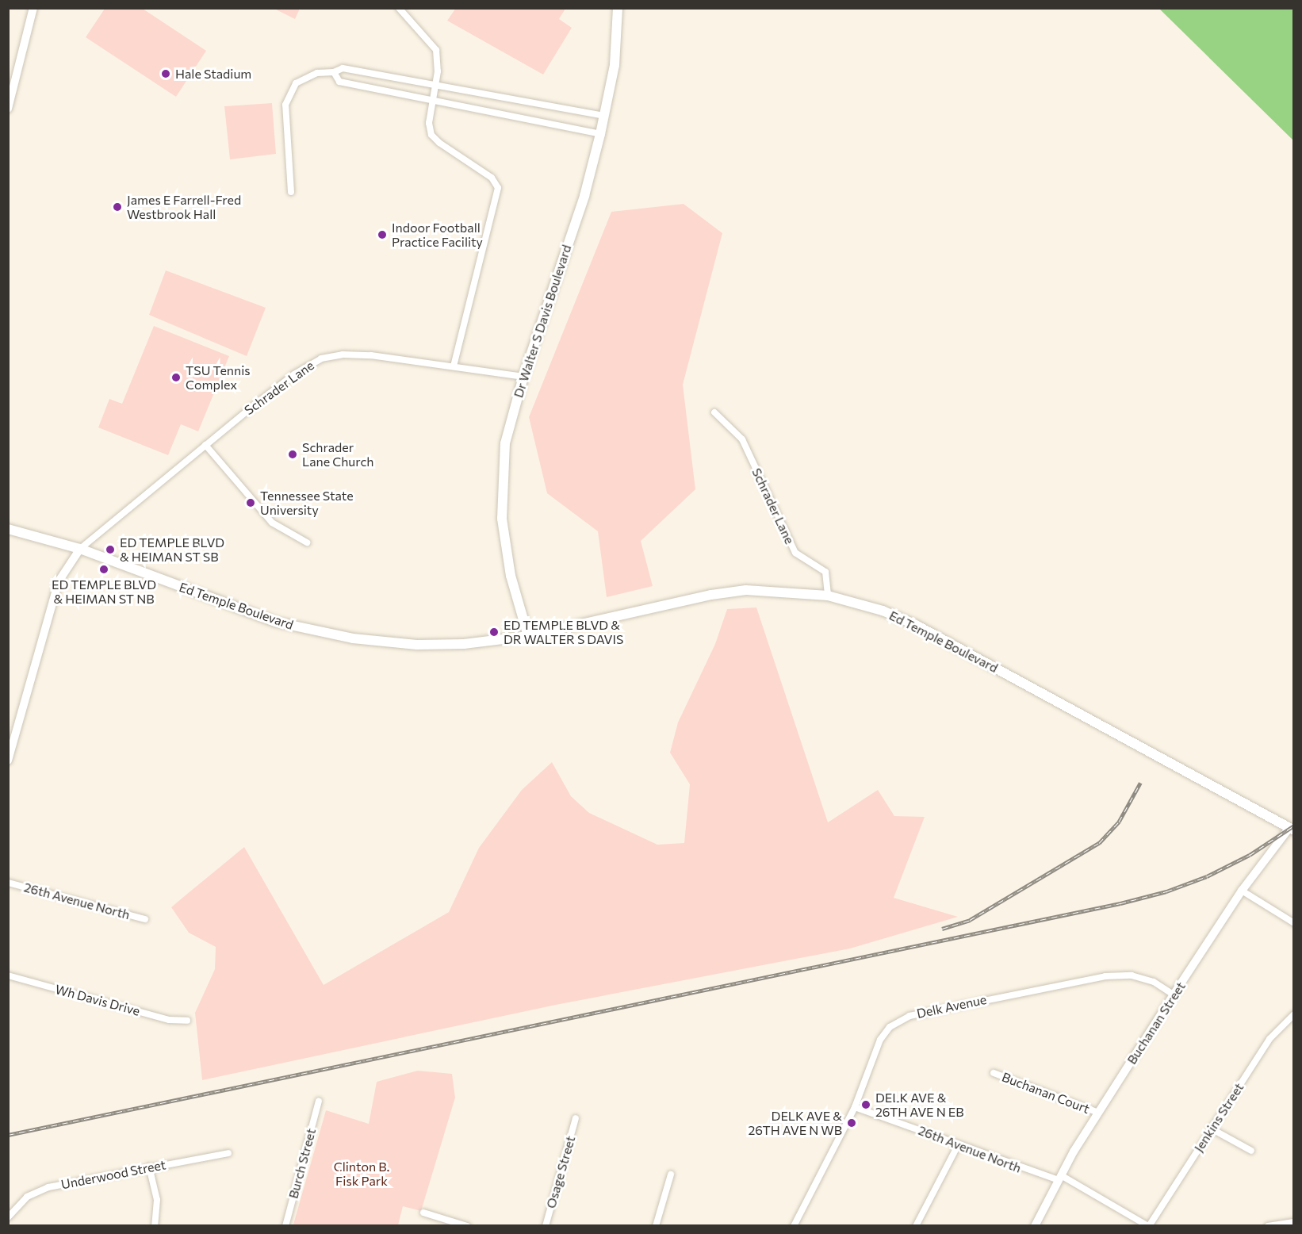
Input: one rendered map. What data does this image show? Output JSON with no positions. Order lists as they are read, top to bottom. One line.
{"streets":{"main road":["Dr Walter S Davis Boulevard","Ed Temple Boulevard"],"street":["Schrader Lane","26th Avenue North","Wh Davis Drive","Delk Avenue","Buchanan Street","Buchanan Court","Jenkins Street","Burch Street","Osage Street","Underwood Street"]},"crossings":[["Dr Walter S Davis Boulevard","Schrader Lane"],["Dr Walter S Davis Boulevard","Ed Temple Boulevard"],["Schrader Lane","Ed Temple Boulevard"],["Ed Temple Boulevard","Buchanan Street"],["26th Avenue North","Delk Avenue"],["26th Avenue North","Buchanan Street"],["26th Avenue North","Jenkins Street"],["Delk Avenue","Buchanan Street"],["Buchanan Street","Buchanan Court"]],"parks":["Clinton B. Fisk Park"],"places":["Hale Stadium","James E Farrell-Fred Westbrook Hall","Indoor Football Practice Facility","TSU Tennis Complex","Schrader Lane Church","Tennessee State University","ED TEMPLE BLVD & HEIMAN ST SB","ED TEMPLE BLVD & HEIMAN ST NB","ED TEMPLE BLVD & DR WALTER S DAVIS","DELK AVE & 26TH AVE N EB","DELK AVE & 26TH AVE N WB"]}
